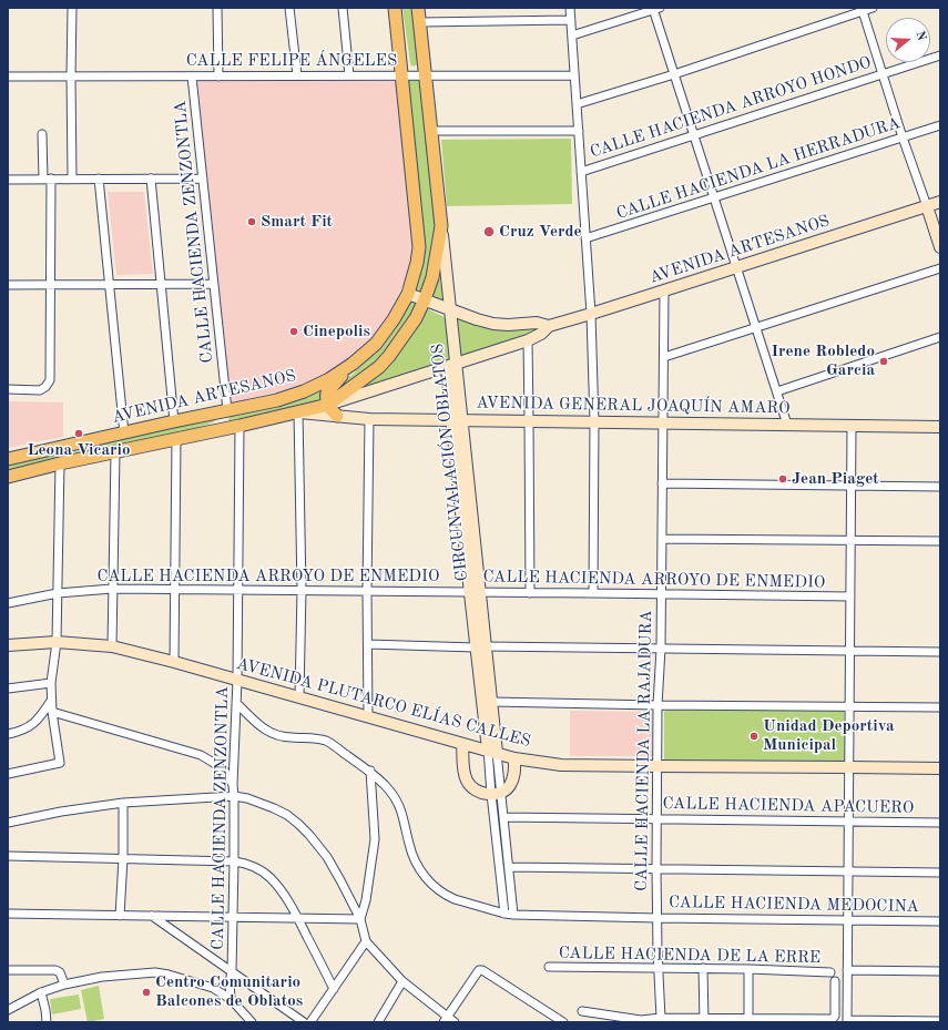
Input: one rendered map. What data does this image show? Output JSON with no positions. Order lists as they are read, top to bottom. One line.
{"streets":{"main road":["AVENIDA ARTESANOS","CIRCUNVALACIÓN OBLATOS"],"street":["CALLE FELIPE ÁNGELES","CALLE HACIENDA ARROYO HONDO","CALLE HACIENDA LA HERRADURA","CALLE HACIENDA ZENZONTLA","AVENIDA GENERAL JOAQUÍN AMARO","CALLE HACIENDA ARROYO DE ENMEDIO","AVENIDA PLUTARCO ELÍAS CALLES","CALLE HACIENDA LA RAJADURA","CALLE HACIENDA APACUERO","CALLE HACIENDA MEDOCINA","CALLE HACIENDA DE LA ERRE"]},"crossings":[["CALLE FELIPE ÁNGELES","CALLE HACIENDA ZENZONTLA"],["CALLE FELIPE ÁNGELES","CIRCUNVALACIÓN OBLATOS"],["CALLE HACIENDA ZENZONTLA","AVENIDA ARTESANOS"],["CALLE HACIENDA ZENZONTLA","CALLE HACIENDA ARROYO DE ENMEDIO"],["CALLE HACIENDA ZENZONTLA","AVENIDA PLUTARCO ELÍAS CALLES"],["CALLE HACIENDA ZENZONTLA","CALLE HACIENDA MEDOCINA"],["AVENIDA ARTESANOS","AVENIDA GENERAL JOAQUÍN AMARO"],["AVENIDA ARTESANOS","CIRCUNVALACIÓN OBLATOS"],["AVENIDA ARTESANOS","CALLE HACIENDA LA RAJADURA"],["AVENIDA GENERAL JOAQUÍN AMARO","CIRCUNVALACIÓN OBLATOS"],["AVENIDA GENERAL JOAQUÍN AMARO","CALLE HACIENDA LA RAJADURA"],["CIRCUNVALACIÓN OBLATOS","CALLE HACIENDA ARROYO DE ENMEDIO"],["CIRCUNVALACIÓN OBLATOS","AVENIDA PLUTARCO ELÍAS CALLES"],["CIRCUNVALACIÓN OBLATOS","CALLE HACIENDA APACUERO"],["CIRCUNVALACIÓN OBLATOS","CALLE HACIENDA MEDOCINA"],["CALLE HACIENDA ARROYO DE ENMEDIO","CALLE HACIENDA LA RAJADURA"],["AVENIDA PLUTARCO ELÍAS CALLES","CALLE HACIENDA LA RAJADURA"],["CALLE HACIENDA LA RAJADURA","CALLE HACIENDA APACUERO"],["CALLE HACIENDA LA RAJADURA","CALLE HACIENDA MEDOCINA"],["CALLE HACIENDA LA RAJADURA","CALLE HACIENDA DE LA ERRE"]],"places":["Smart Fit","Cruz Verde","Cinepolis","Irene Robledo Garcia","Leona Vicario","Jean Piaget","Unidad Deportiva Municipal","Centro Comunitario Balcones de Oblatos"],"north":"right"}
